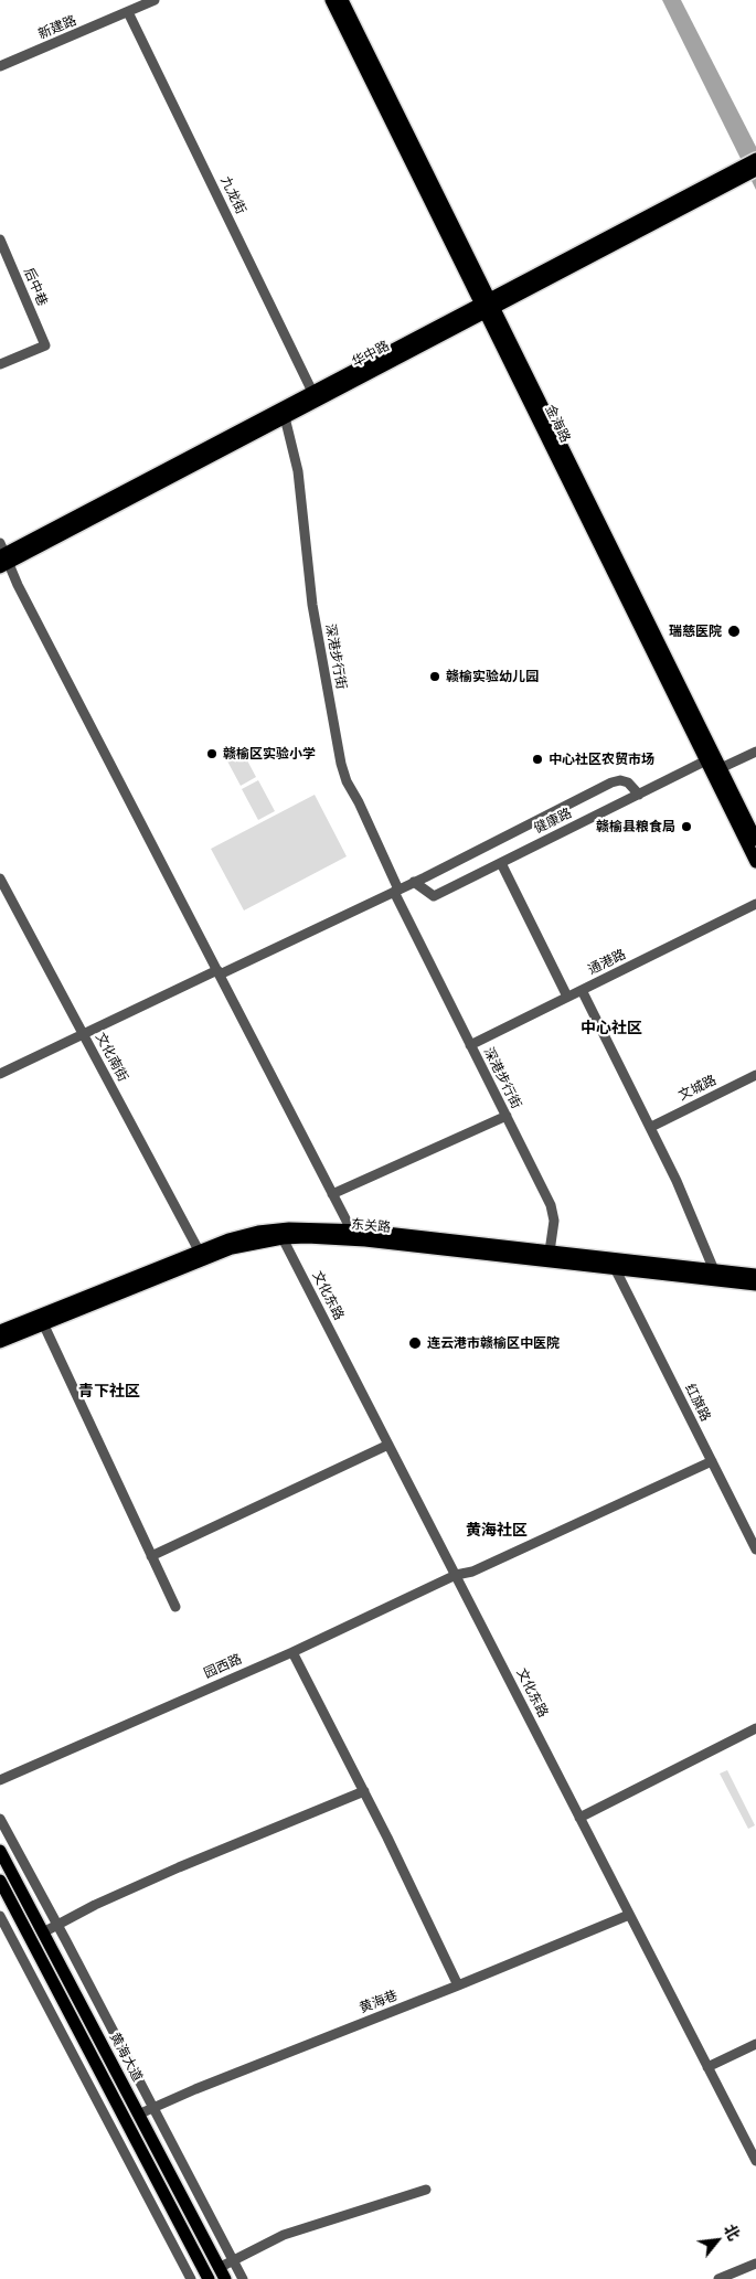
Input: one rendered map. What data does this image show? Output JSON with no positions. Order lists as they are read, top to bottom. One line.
{"streets":{"main road":["华中路","金海路","东关路","黄海大道"],"street":["新建路","九龙街","后中巷","深港步行街","健康路","通港路","文化南街","文城路","文化东路","红旗路","园西路","黄海巷"]},"crossings":[["新建路","九龙街"],["九龙街","华中路"],["华中路","金海路"],["华中路","深港步行街"],["金海路","健康路"],["深港步行街","通港路"],["深港步行街","东关路"],["文化南街","东关路"],["东关路","文化东路"],["东关路","红旗路"],["文化东路","园西路"],["文化东路","黄海巷"],["红旗路","园西路"],["黄海巷","黄海大道"]],"districts":["中心社区","青下社区","黄海社区"],"places":["瑞慈医院","赣榆实验幼儿园","赣榆区实验小学","中心社区农贸市场","赣榆县粮食局","连云港市赣榆区中医院"],"north":"top right"}
